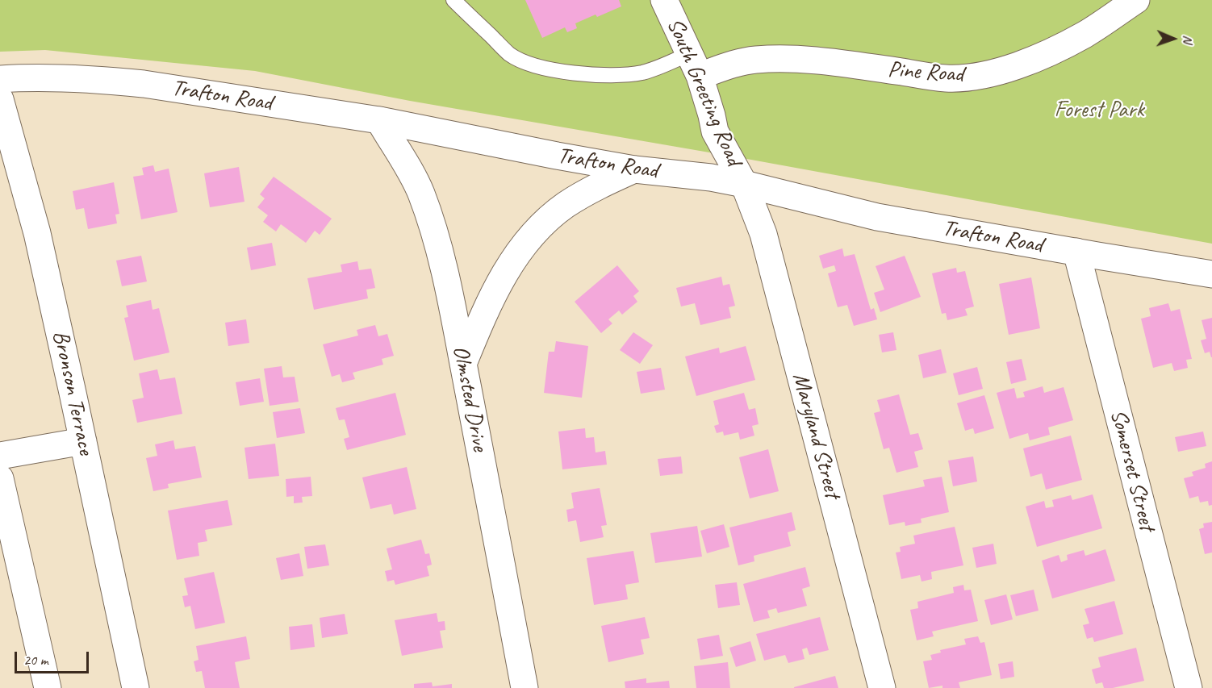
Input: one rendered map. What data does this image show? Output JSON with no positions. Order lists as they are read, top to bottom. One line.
{"streets":{"street":["Pine Road","South Greeting Road","Trafton Road","Bronson Terrace","Olmsted Drive","Maryland Street","Somerset Street"]},"crossings":[["Pine Road","South Greeting Road"],["South Greeting Road","Trafton Road"],["South Greeting Road","Maryland Street"],["Trafton Road","Olmsted Drive"],["Trafton Road","Maryland Street"],["Trafton Road","Somerset Street"]],"parks":["Forest Park"],"scale_bar":"20 m","north":"right"}
